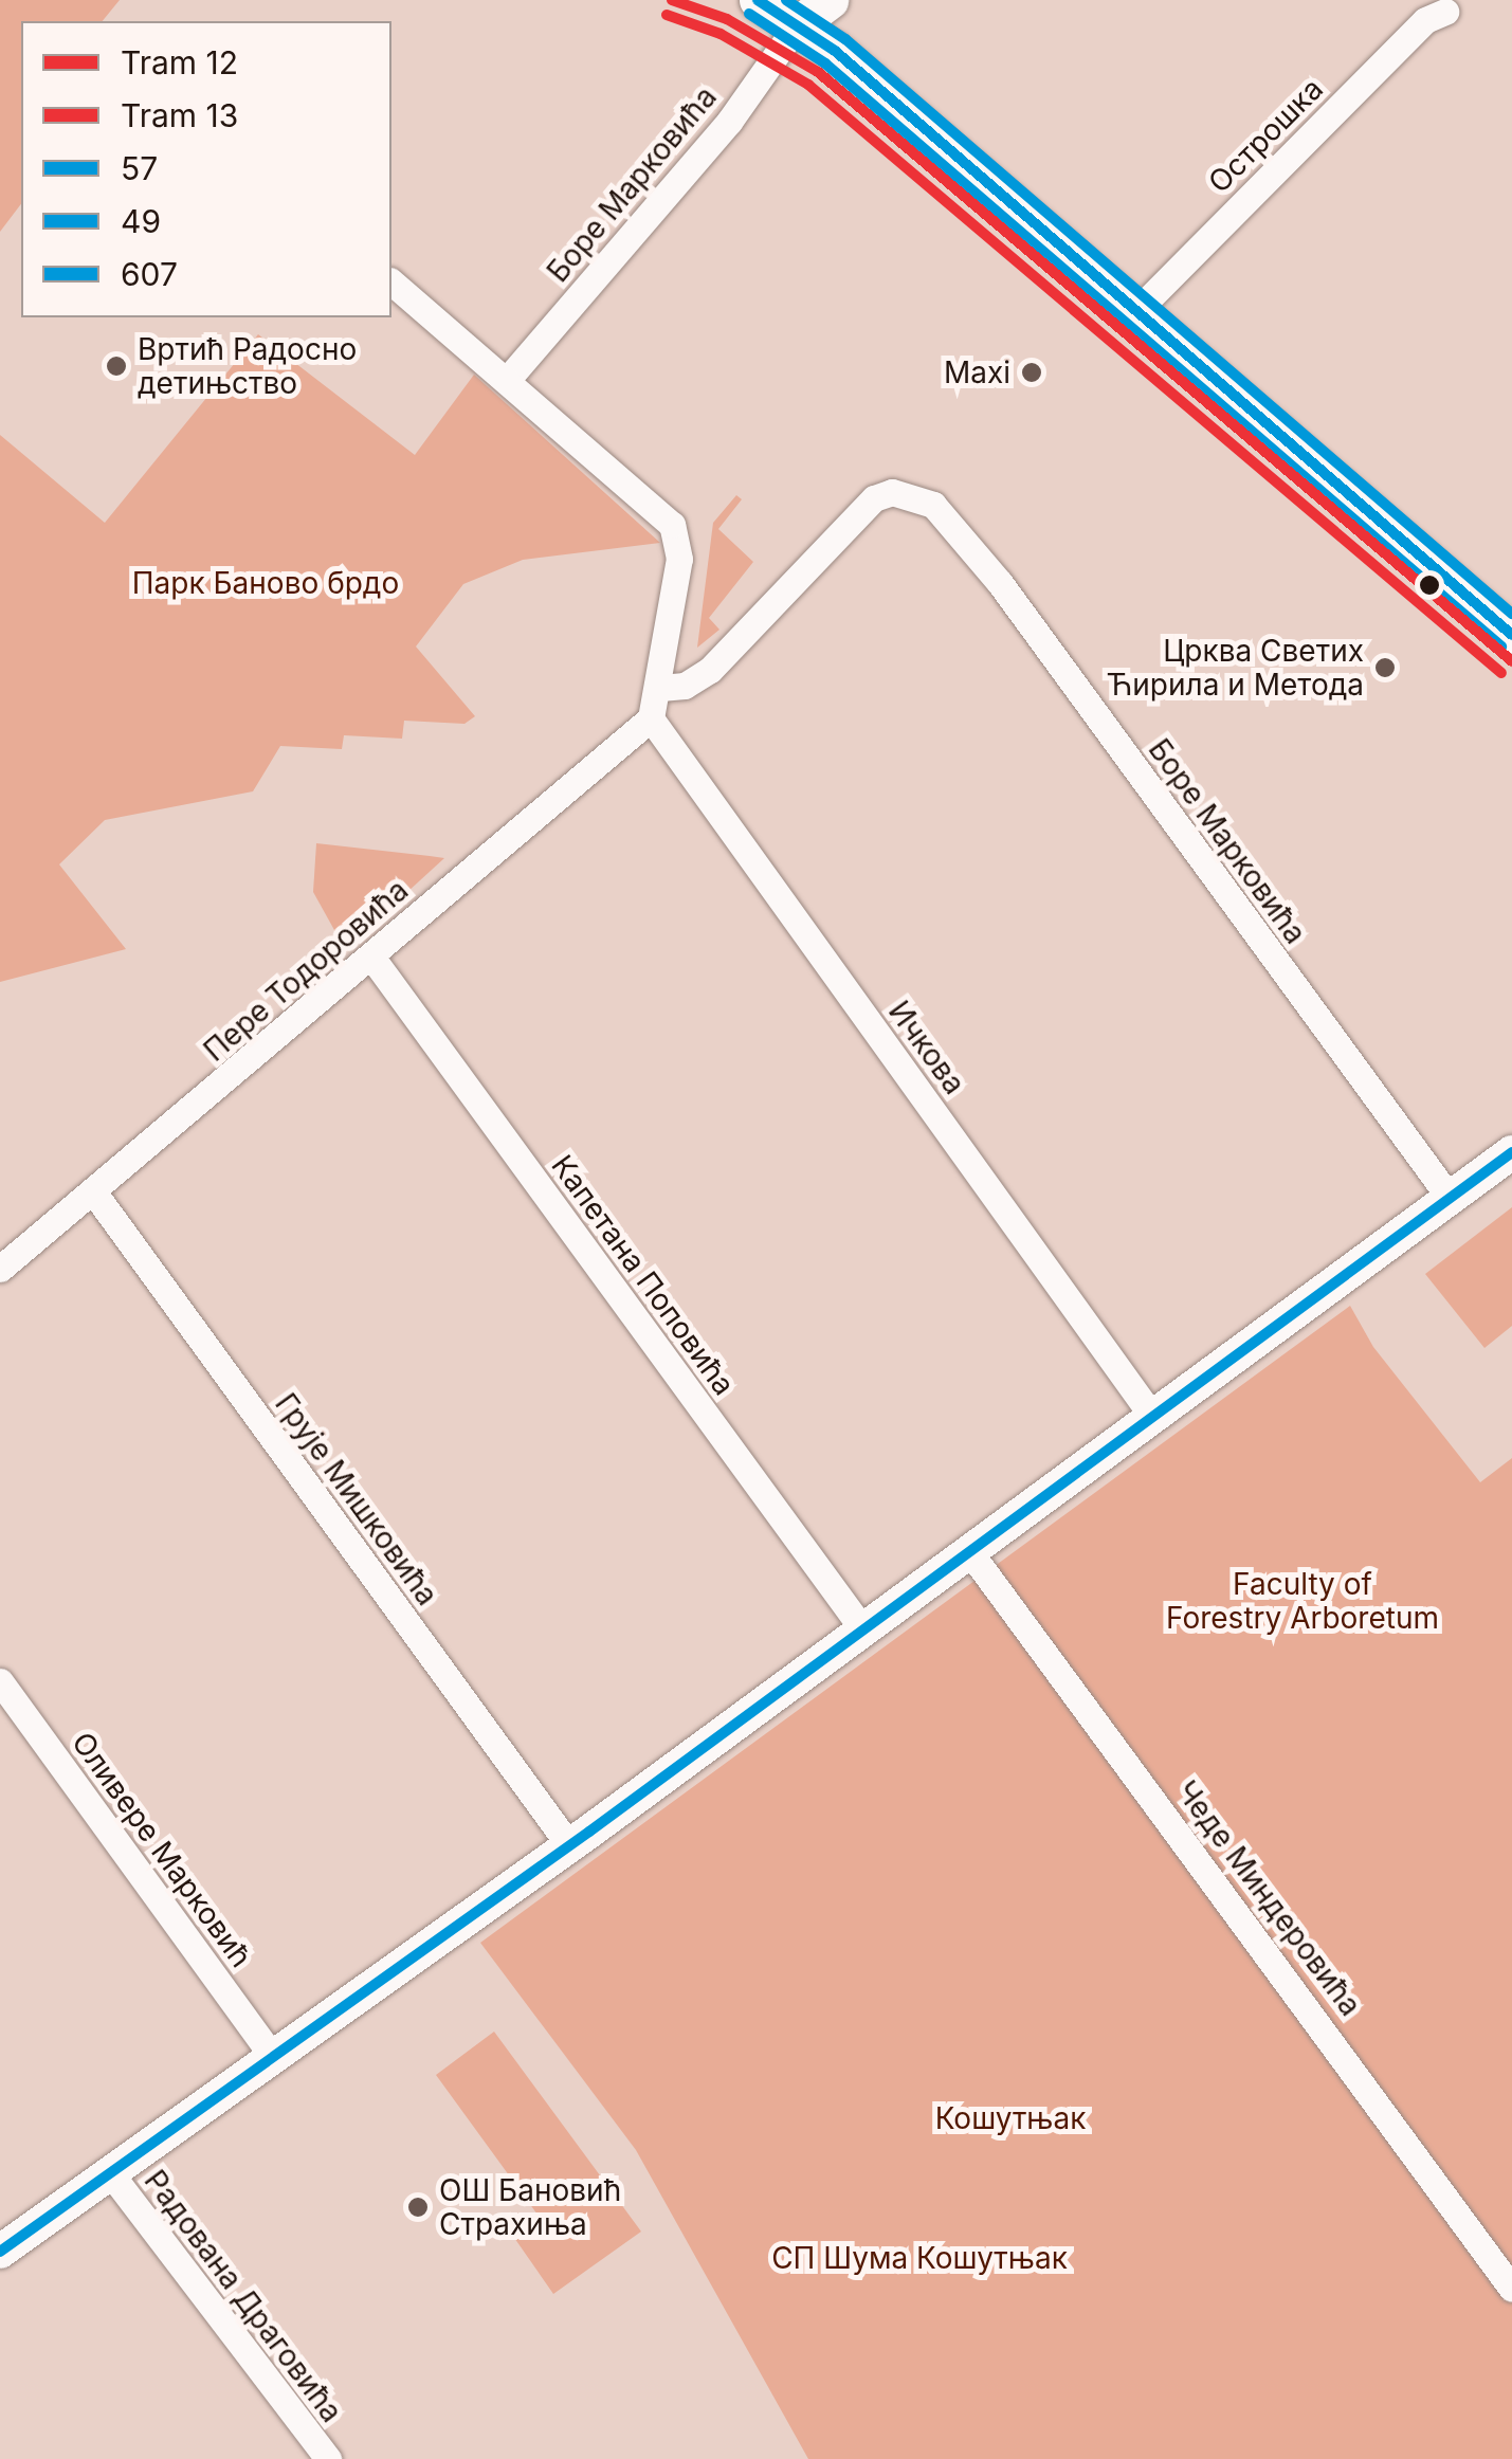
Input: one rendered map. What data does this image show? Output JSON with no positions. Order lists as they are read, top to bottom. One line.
{"streets":{"street":["Острошка","Боре Марковића","Пере Тодоровића","Ичкова","Капетана Поповића","Грује Мишковића","Оливере Марковић","Чеде Миндеровића","Радована Драговића"]},"crossings":[["Пере Тодоровића","Ичкова"],["Пере Тодоровића","Капетана Поповића"],["Пере Тодоровића","Грује Мишковића"]],"parks":["Парк Баново брдо","Faculty of Forestry Arboretum","Кошутњак","СП Шума Кошутњак"],"places":["Вртић Радосно детињство","Maxi","Црква Светих Ћирила и Метода","ОШ Бановић Страхиња"],"lines":["tram line 12","transit line 57","transit line 607","transit line 49","tram line 13"],"legend":["Tram 12","Tram 13","57","49","607"]}
